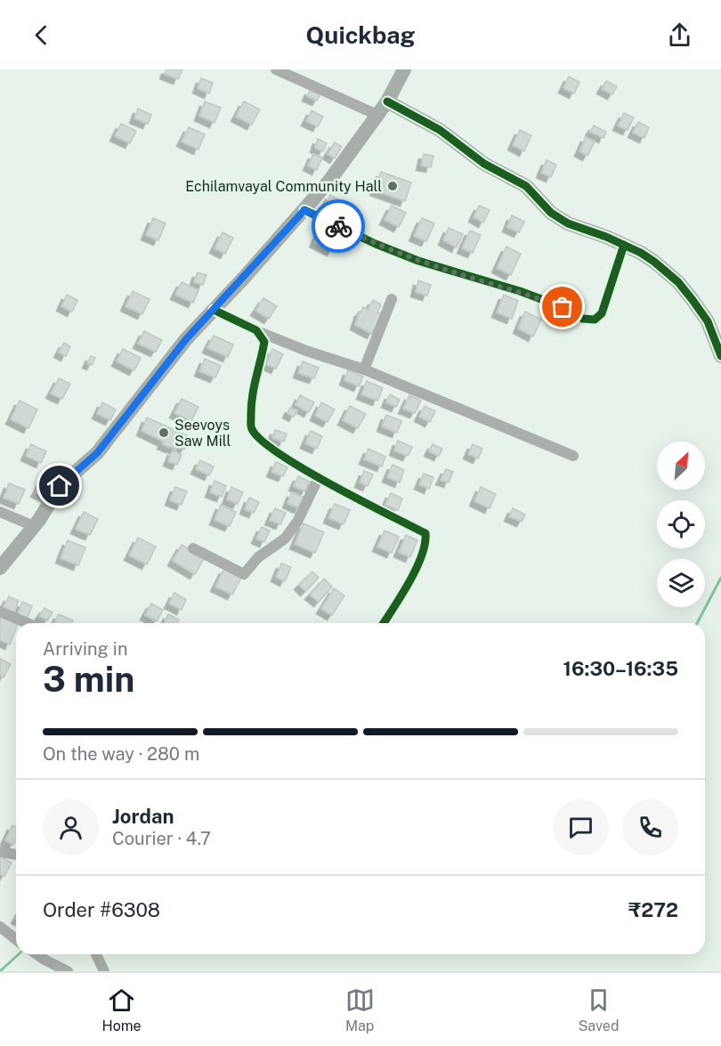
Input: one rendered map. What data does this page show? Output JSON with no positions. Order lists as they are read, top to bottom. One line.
{"places":["Echilamvayal Community Hall","Seevoys Saw Mill"],"north":"top right","page":{"header":"Quickbag","heading":["3 min","Arriving in","16:30–16:35"],"panel":["Jordan","Courier · 4.7","Order #6308","₹272"],"bar":"On the way · 280 m","tabs":["Home","Map","Saved"]}}
